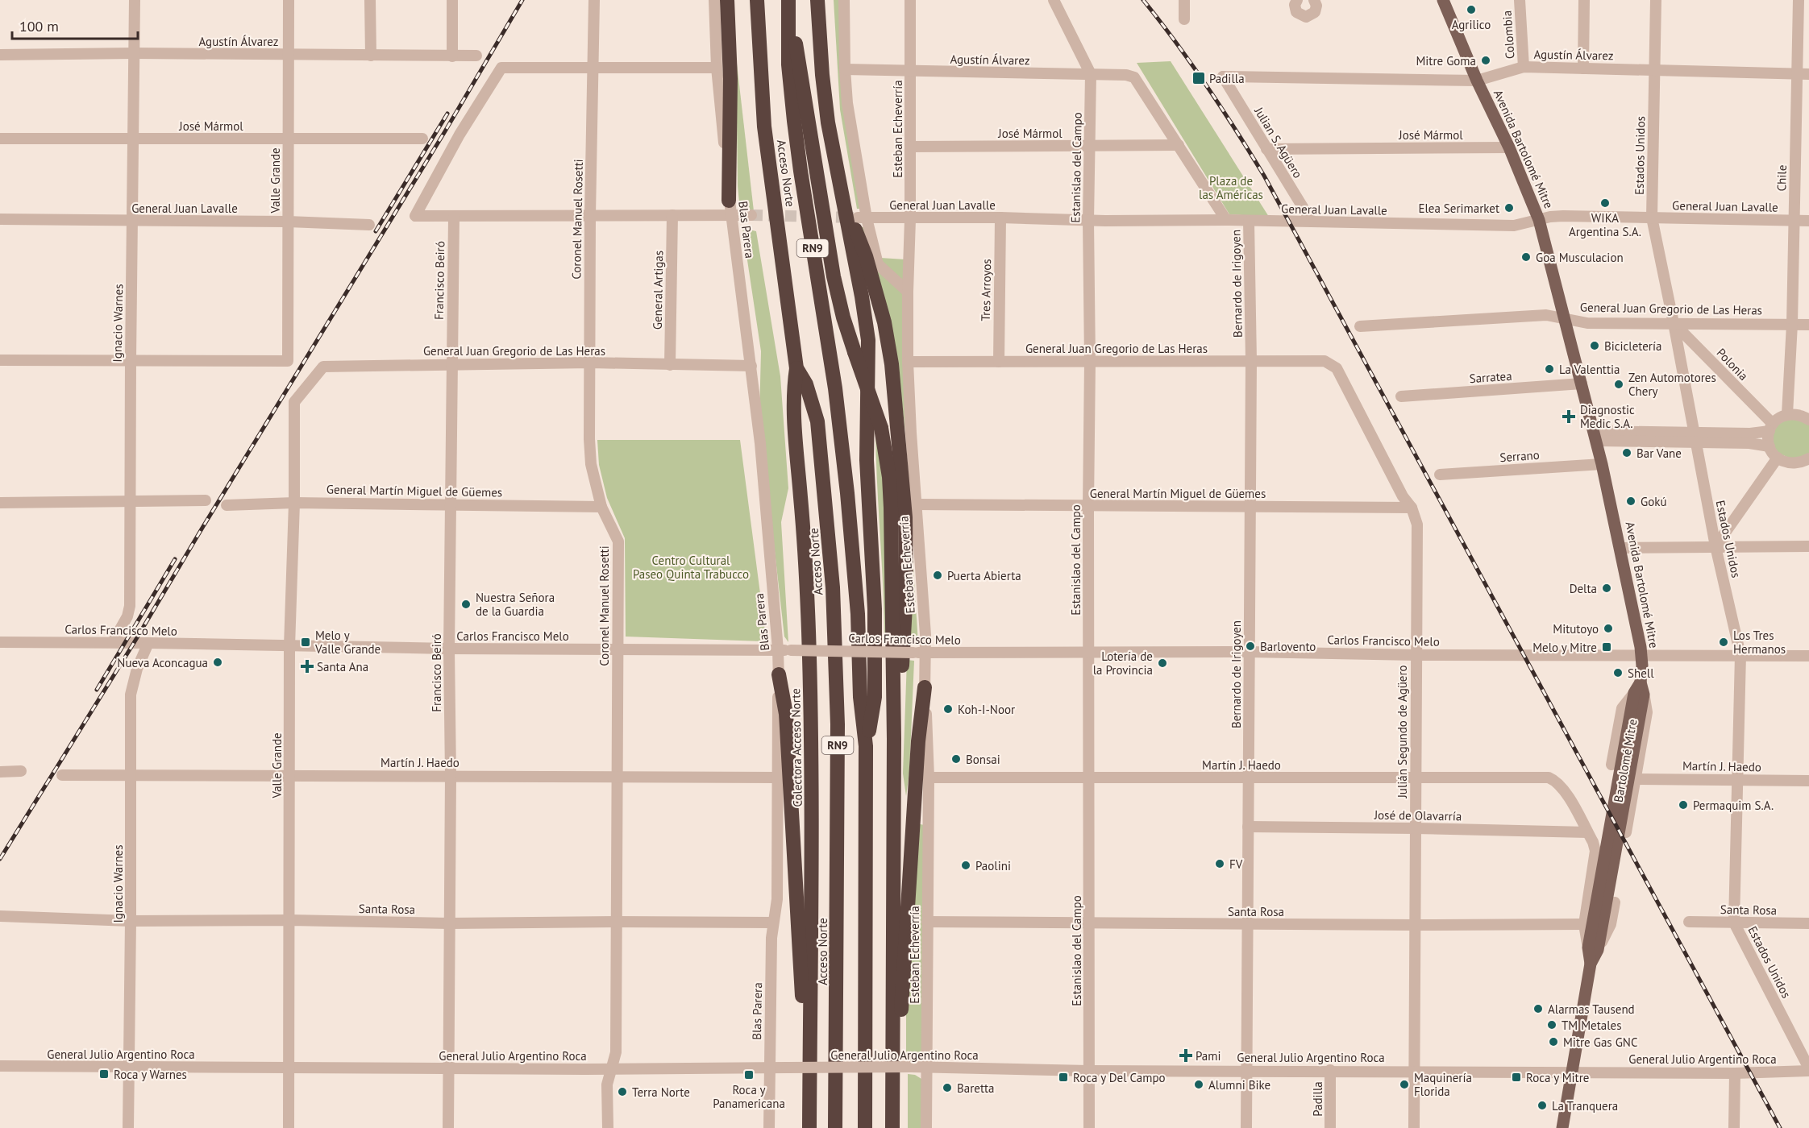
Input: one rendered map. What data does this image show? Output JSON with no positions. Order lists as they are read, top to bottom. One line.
{"streets":{"highway":["Acceso Norte","RN9","Colectora Acceso Norte"],"main road":["Avenida Bartolomé Mitre"],"street":["Colombia","Agustín Álvarez","José Mármol","Esteban Echeverría","Julian S. Agüero","Estados Unidos","Estanislao del Campo","Chile","Valle Grande","General Juan Lavalle","Coronel Manuel Rosetti","Blas Parera","Francisco Beiró","Bernardo de Irigoyen","General Artigas","Tres Arroyos","General Juan Gregorio de Las Heras","Ignacio Warnes","Polonia","Sarratea","Serrano","General Martín Miguel de Güemes","Carlos Francisco Melo","Julián Segundo de Agüero","Bartolomé Mitre","Martín J. Haedo","José de Olavarría","Santa Rosa","General Julio Argentino Roca","Padilla"]},"crossings":[["Colombia","Agustín Álvarez"],["Agustín Álvarez","Esteban Echeverría"],["Agustín Álvarez","Julian S. Agüero"],["Agustín Álvarez","Avenida Bartolomé Mitre"],["Agustín Álvarez","Estados Unidos"],["Agustín Álvarez","Estanislao del Campo"],["Agustín Álvarez","Chile"],["Agustín Álvarez","Valle Grande"],["Agustín Álvarez","Bernardo de Irigoyen"],["Agustín Álvarez","Ignacio Warnes"],["José Mármol","Esteban Echeverría"],["José Mármol","Julian S. Agüero"],["José Mármol","Avenida Bartolomé Mitre"],["José Mármol","Estanislao del Campo"],["José Mármol","Valle Grande"],["José Mármol","Bernardo de Irigoyen"],["José Mármol","Ignacio Warnes"],["Esteban Echeverría","General Juan Lavalle"],["Esteban Echeverría","General Juan Gregorio de Las Heras"],["Esteban Echeverría","General Martín Miguel de Güemes"],["Esteban Echeverría","Carlos Francisco Melo"],["Esteban Echeverría","Martín J. Haedo"],["Esteban Echeverría","Santa Rosa"],["Esteban Echeverría","General Julio Argentino Roca"],["Julian S. Agüero","General Juan Lavalle"],["Avenida Bartolomé Mitre","General Juan Lavalle"],["Avenida Bartolomé Mitre","General Juan Gregorio de Las Heras"],["Avenida Bartolomé Mitre","Sarratea"],["Avenida Bartolomé Mitre","Serrano"],["Avenida Bartolomé Mitre","Carlos Francisco Melo"],["Avenida Bartolomé Mitre","Bartolomé Mitre"],["Avenida Bartolomé Mitre","General Julio Argentino Roca"],["Estados Unidos","General Juan Lavalle"],["Estados Unidos","General Juan Gregorio de Las Heras"],["Estados Unidos","Polonia"],["Estados Unidos","Carlos Francisco Melo"],["Estados Unidos","Martín J. Haedo"],["Estados Unidos","Santa Rosa"],["Estados Unidos","General Julio Argentino Roca"],["Estanislao del Campo","General Juan Lavalle"],["Estanislao del Campo","General Juan Gregorio de Las Heras"],["Estanislao del Campo","General Martín Miguel de Güemes"],["Estanislao del Campo","Carlos Francisco Melo"],["Estanislao del Campo","Martín J. Haedo"],["Estanislao del Campo","Santa Rosa"],["Estanislao del Campo","General Julio Argentino Roca"],["Acceso Norte","Colectora Acceso Norte"],["Chile","General Juan Lavalle"],["Chile","General Juan Gregorio de Las Heras"],["Valle Grande","General Juan Lavalle"],["Valle Grande","General Juan Gregorio de Las Heras"],["Valle Grande","Ignacio Warnes"],["Valle Grande","General Martín Miguel de Güemes"],["Valle Grande","Carlos Francisco Melo"],["Valle Grande","Martín J. Haedo"],["Valle Grande","Santa Rosa"],["Valle Grande","General Julio Argentino Roca"],["General Juan Lavalle","Bernardo de Irigoyen"],["General Juan Lavalle","Tres Arroyos"],["General Juan Lavalle","Ignacio Warnes"],["Coronel Manuel Rosetti","General Juan Gregorio de Las Heras"],["Coronel Manuel Rosetti","General Martín Miguel de Güemes"],["Coronel Manuel Rosetti","Carlos Francisco Melo"],["Coronel Manuel Rosetti","Martín J. Haedo"],["Coronel Manuel Rosetti","Santa Rosa"],["Coronel Manuel Rosetti","General Julio Argentino Roca"],["Blas Parera","General Juan Gregorio de Las Heras"],["Blas Parera","Carlos Francisco Melo"],["Blas Parera","Martín J. Haedo"],["Blas Parera","Santa Rosa"],["Blas Parera","General Julio Argentino Roca"],["Francisco Beiró","General Juan Gregorio de Las Heras"],["Francisco Beiró","General Martín Miguel de Güemes"],["Francisco Beiró","Carlos Francisco Melo"],["Francisco Beiró","Martín J. Haedo"],["Francisco Beiró","Santa Rosa"],["Francisco Beiró","General Julio Argentino Roca"],["Bernardo de Irigoyen","General Juan Gregorio de Las Heras"],["Bernardo de Irigoyen","General Martín Miguel de Güemes"],["Bernardo de Irigoyen","Carlos Francisco Melo"],["Bernardo de Irigoyen","Martín J. Haedo"],["Bernardo de Irigoyen","José de Olavarría"],["Bernardo de Irigoyen","Santa Rosa"],["Bernardo de Irigoyen","General Julio Argentino Roca"],["General Artigas","General Juan Gregorio de Las Heras"],["Tres Arroyos","General Juan Gregorio de Las Heras"],["General Juan Gregorio de Las Heras","Polonia"],["General Juan Gregorio de Las Heras","Julián Segundo de Agüero"],["Ignacio Warnes","Carlos Francisco Melo"],["Ignacio Warnes","Martín J. Haedo"],["Ignacio Warnes","Santa Rosa"],["Ignacio Warnes","General Julio Argentino Roca"],["General Martín Miguel de Güemes","Julián Segundo de Agüero"],["Carlos Francisco Melo","Julián Segundo de Agüero"],["Julián Segundo de Agüero","Martín J. Haedo"],["Julián Segundo de Agüero","José de Olavarría"],["Julián Segundo de Agüero","Santa Rosa"],["Julián Segundo de Agüero","General Julio Argentino Roca"],["Bartolomé Mitre","Martín J. Haedo"],["Martín J. Haedo","José de Olavarría"],["General Julio Argentino Roca","Padilla"]],"parks":["Plaza de las Américas","Centro Cultural Paseo Quinta Trabucco"],"places":{"other":["Agrilico","Mitre Goma","WIKA Argentina S.A.","Elea Serimarket","Goa Musculacion","Bicicletería","La Valenttia","Zen Automotores Chery","Bar Vane","Gokú","Puerta Abierta","Delta","Nuestra Señora de la Guardia","Mitutoyo","Los Tres Hermanos","Barlovento","Nueva Aconcagua","Lotería de la Provincia","Shell","Koh-I-Noor","Bonsai","Permaquim S.A.","FV","Paolini","Alarmas Tausend","TM Metales","Mitre Gas GNC","Alumni Bike","Maquinería Florida","Baretta","Terra Norte","La Tranquera"],"transit":["Padilla","Melo y Valle Grande","Melo y Mitre","Roca y Warnes","Roca y Panamericana","Roca y Del Campo","Roca y Mitre"],"health":["Diagnostic Medic S.A.","Santa Ana","Pami"]},"scale_bar":"100 m"}
